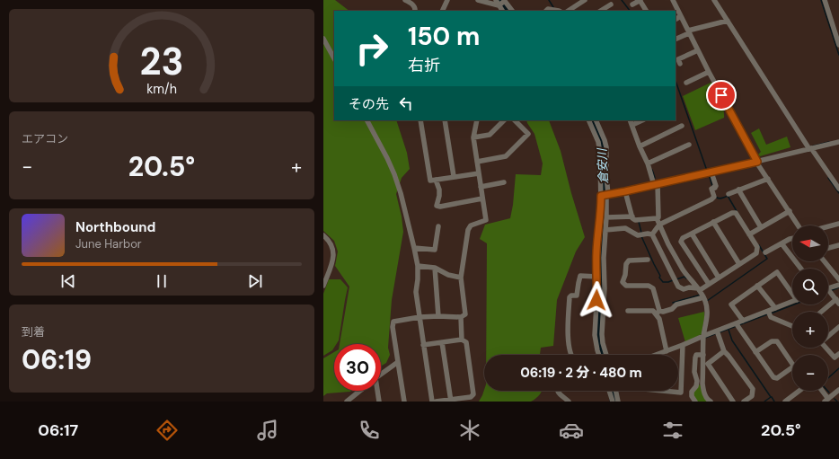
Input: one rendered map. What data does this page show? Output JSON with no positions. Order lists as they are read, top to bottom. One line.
{"water":["倉安川"],"north":"left","page":{"turn":["150 m","右折"],"then":"その先","tile":["エアコン",["到着","06:19"]],"heat":["−","20.5°","+"],"song":["Northbound","June Harbor"],"map_buttons":["+","−"],"limit":"30","trip":"06:19 · 2 分 · 480 m","tabs":["06:17","20.5°"],"gauge":["23","km/h"]}}
